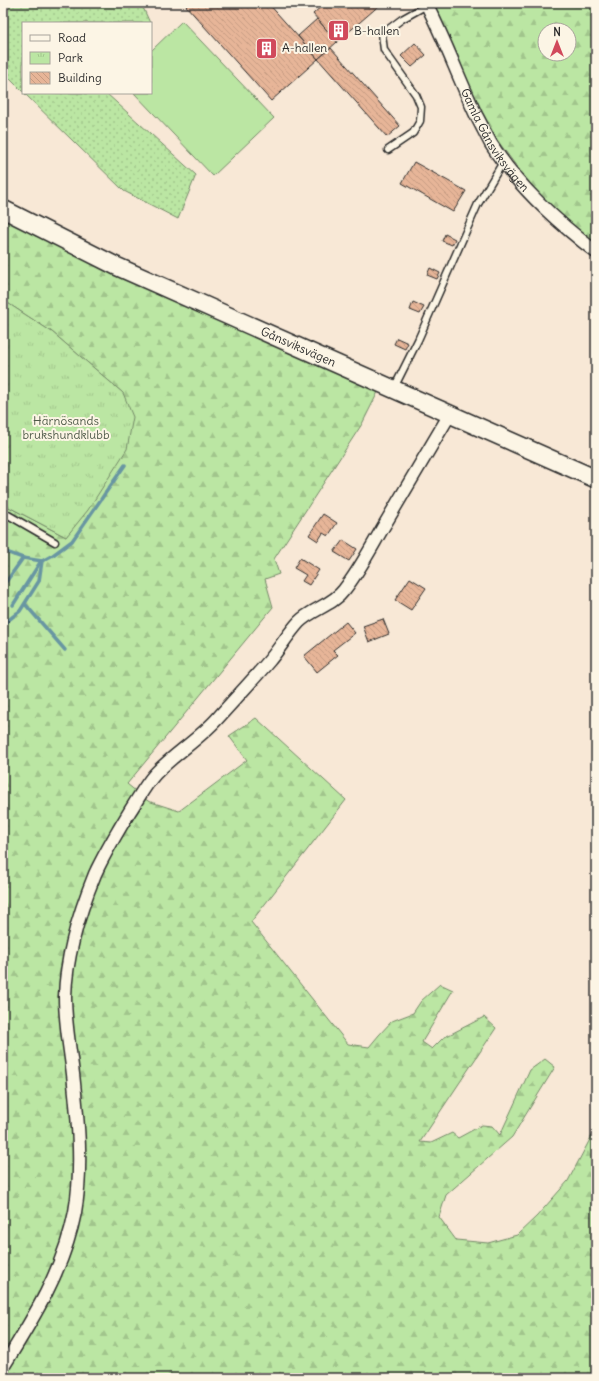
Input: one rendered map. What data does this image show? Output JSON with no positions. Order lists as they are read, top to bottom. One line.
{"streets":{"main road":["Gånsviksvägen"],"street":["Gamla Gånsviksvägen"]},"parks":["Härnösands brukshundklubb"],"places":{"building":["B-hallen","A-hallen"]},"legend":["Road","Park","Building"],"north":"top"}
